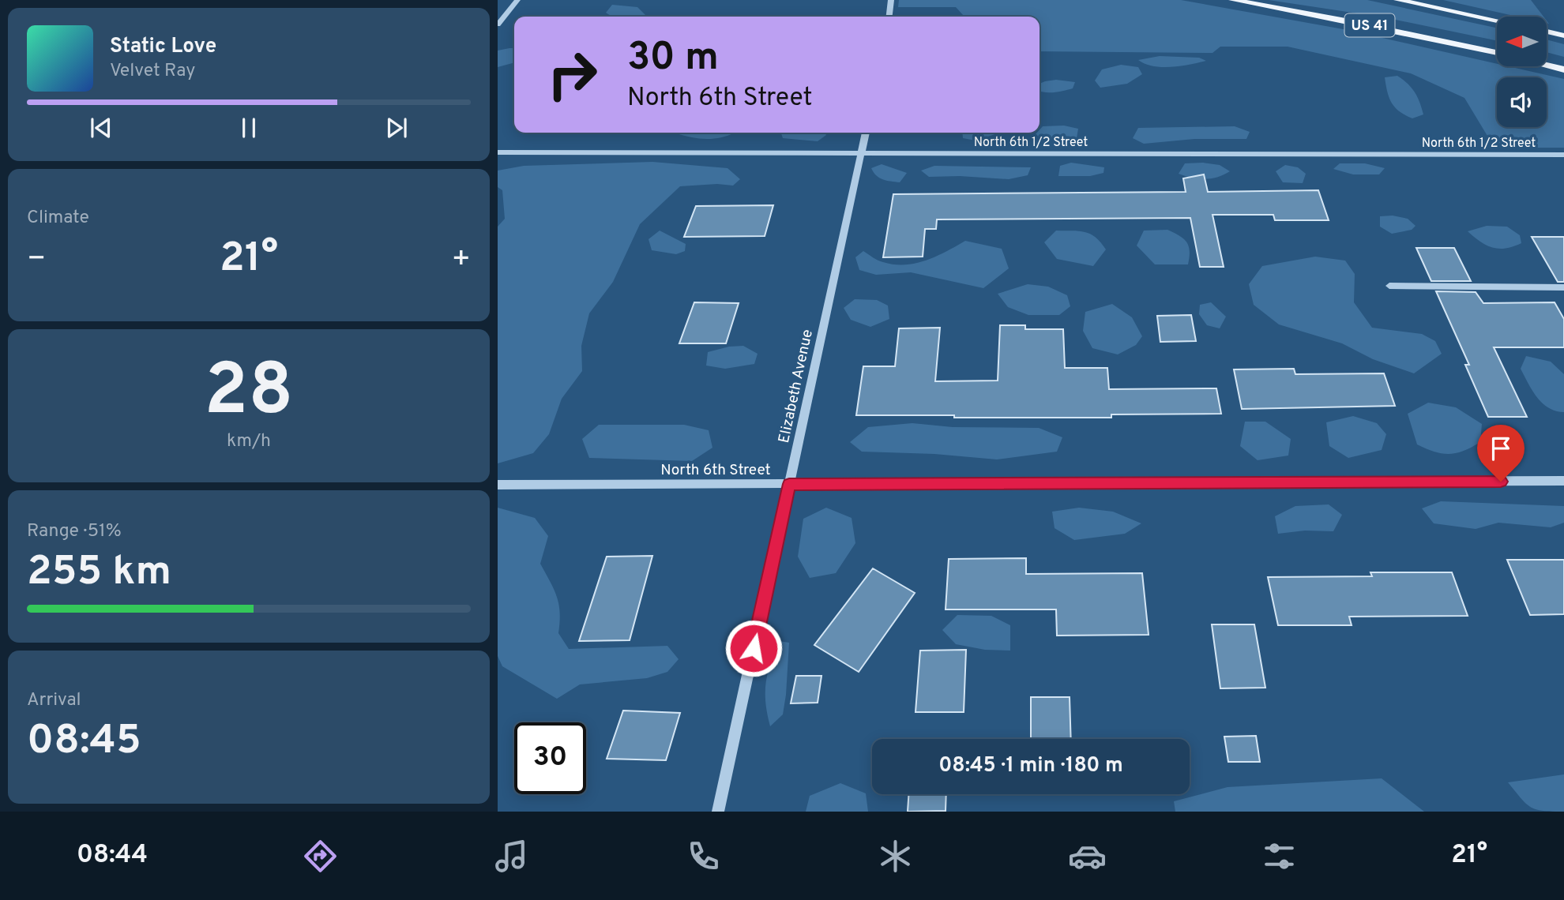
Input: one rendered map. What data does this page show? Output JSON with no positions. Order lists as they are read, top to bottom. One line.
{"streets":{"main road":["US 41"],"street":["North 6th 1/2 Street","Elizabeth Avenue","North 6th Street"]},"crossings":[["North 6th 1/2 Street","Elizabeth Avenue"],["Elizabeth Avenue","North 6th Street"]],"north":"left","page":{"turn":["30 m","North 6th Street"],"song":["Static Love","Velvet Ray"],"tile":["Climate",["28","km/h"],["Range · 51%","255 km"],["Arrival","08:45"]],"heat":["−","21°","+"],"limit":"30","trip":"08:45 · 1 min · 180 m","tabs":["08:44","21°"]}}
